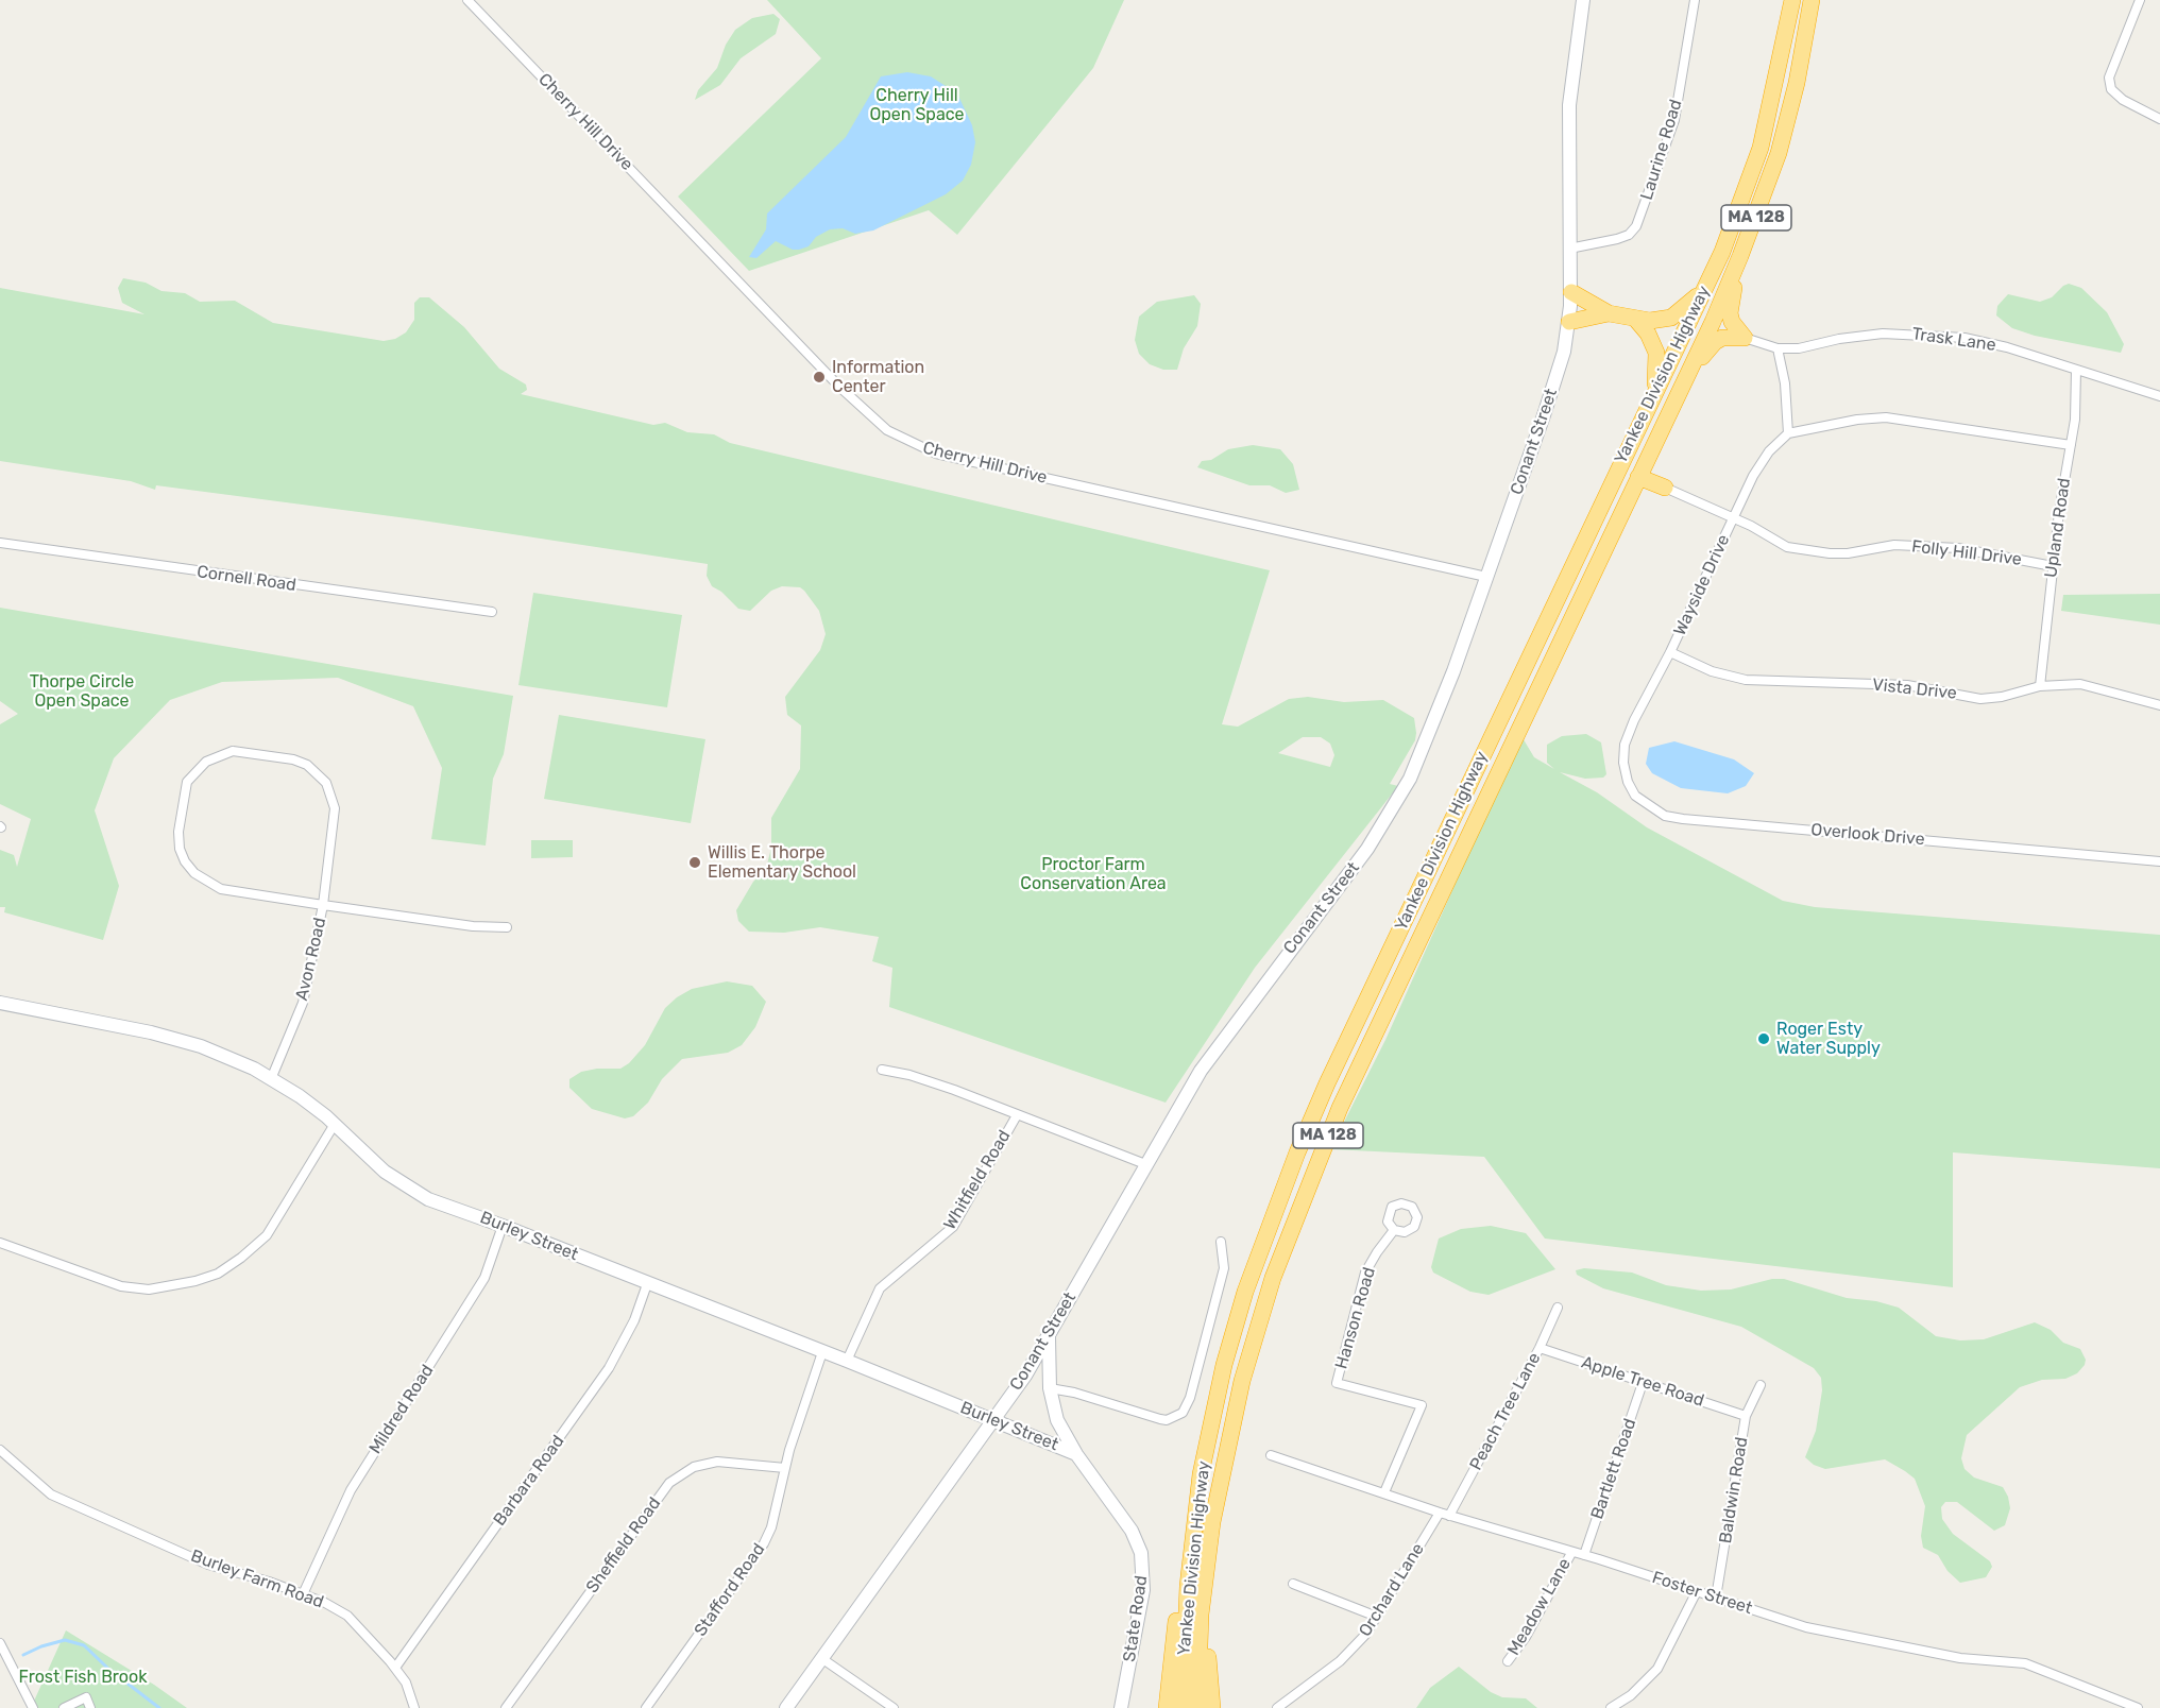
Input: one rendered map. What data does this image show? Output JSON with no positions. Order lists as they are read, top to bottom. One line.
{"streets":{"highway":["MA 128","Yankee Division Highway"],"main road":["Conant Street","Burley Street","State Road"],"street":["Cherry Hill Drive","Laurine Road","Trask Lane","Upland Road","Folly Hill Drive","Cornell Road","Wayside Drive","Vista Drive","Overlook Drive","Avon Road","Whitfield Road","Hanson Road","Apple Tree Road","Mildred Road","Peach Tree Lane","Bartlett Road","Barbara Road","Baldwin Road","Sheffield Road","Burley Farm Road","Stafford Road","Orchard Lane","Foster Street","Meadow Lane"]},"crossings":[["Cherry Hill Drive","Conant Street"],["Laurine Road","Conant Street"],["Trask Lane","Upland Road"],["Conant Street","Burley Street"],["Conant Street","State Road"],["Upland Road","Folly Hill Drive"],["Upland Road","Vista Drive"],["Folly Hill Drive","Wayside Drive"],["Wayside Drive","Vista Drive"],["Wayside Drive","Overlook Drive"],["Avon Road","Burley Street"],["Whitfield Road","Burley Street"],["Burley Street","Mildred Road"],["Burley Street","Barbara Road"],["Burley Street","Stafford Road"],["Burley Street","State Road"],["Hanson Road","Foster Street"],["Apple Tree Road","Peach Tree Lane"],["Apple Tree Road","Bartlett Road"],["Apple Tree Road","Baldwin Road"],["Mildred Road","Burley Farm Road"],["Peach Tree Lane","Foster Street"],["Bartlett Road","Foster Street"],["Barbara Road","Burley Farm Road"],["Baldwin Road","Foster Street"],["Sheffield Road","Stafford Road"],["Orchard Lane","Foster Street"],["Foster Street","Meadow Lane"]],"parks":["Cherry Hill Open Space","Thorpe Circle Open Space","Proctor Farm Conservation Area","Frost Fish Brook"],"places":["Information Center","Willis E. Thorpe Elementary School","Roger Esty Water Supply"]}
